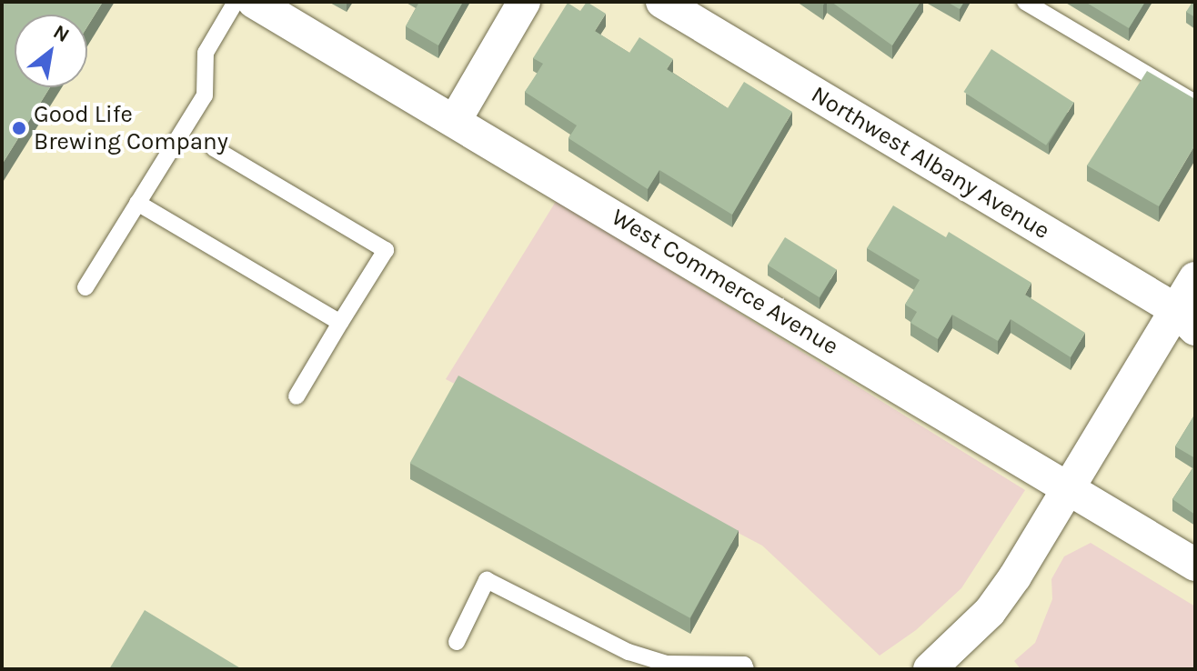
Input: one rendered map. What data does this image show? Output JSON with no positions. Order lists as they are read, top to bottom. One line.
{"streets":{"street":["Northwest Albany Avenue","West Commerce Avenue"]},"places":["Good Life Brewing Company"],"north":"top right"}
